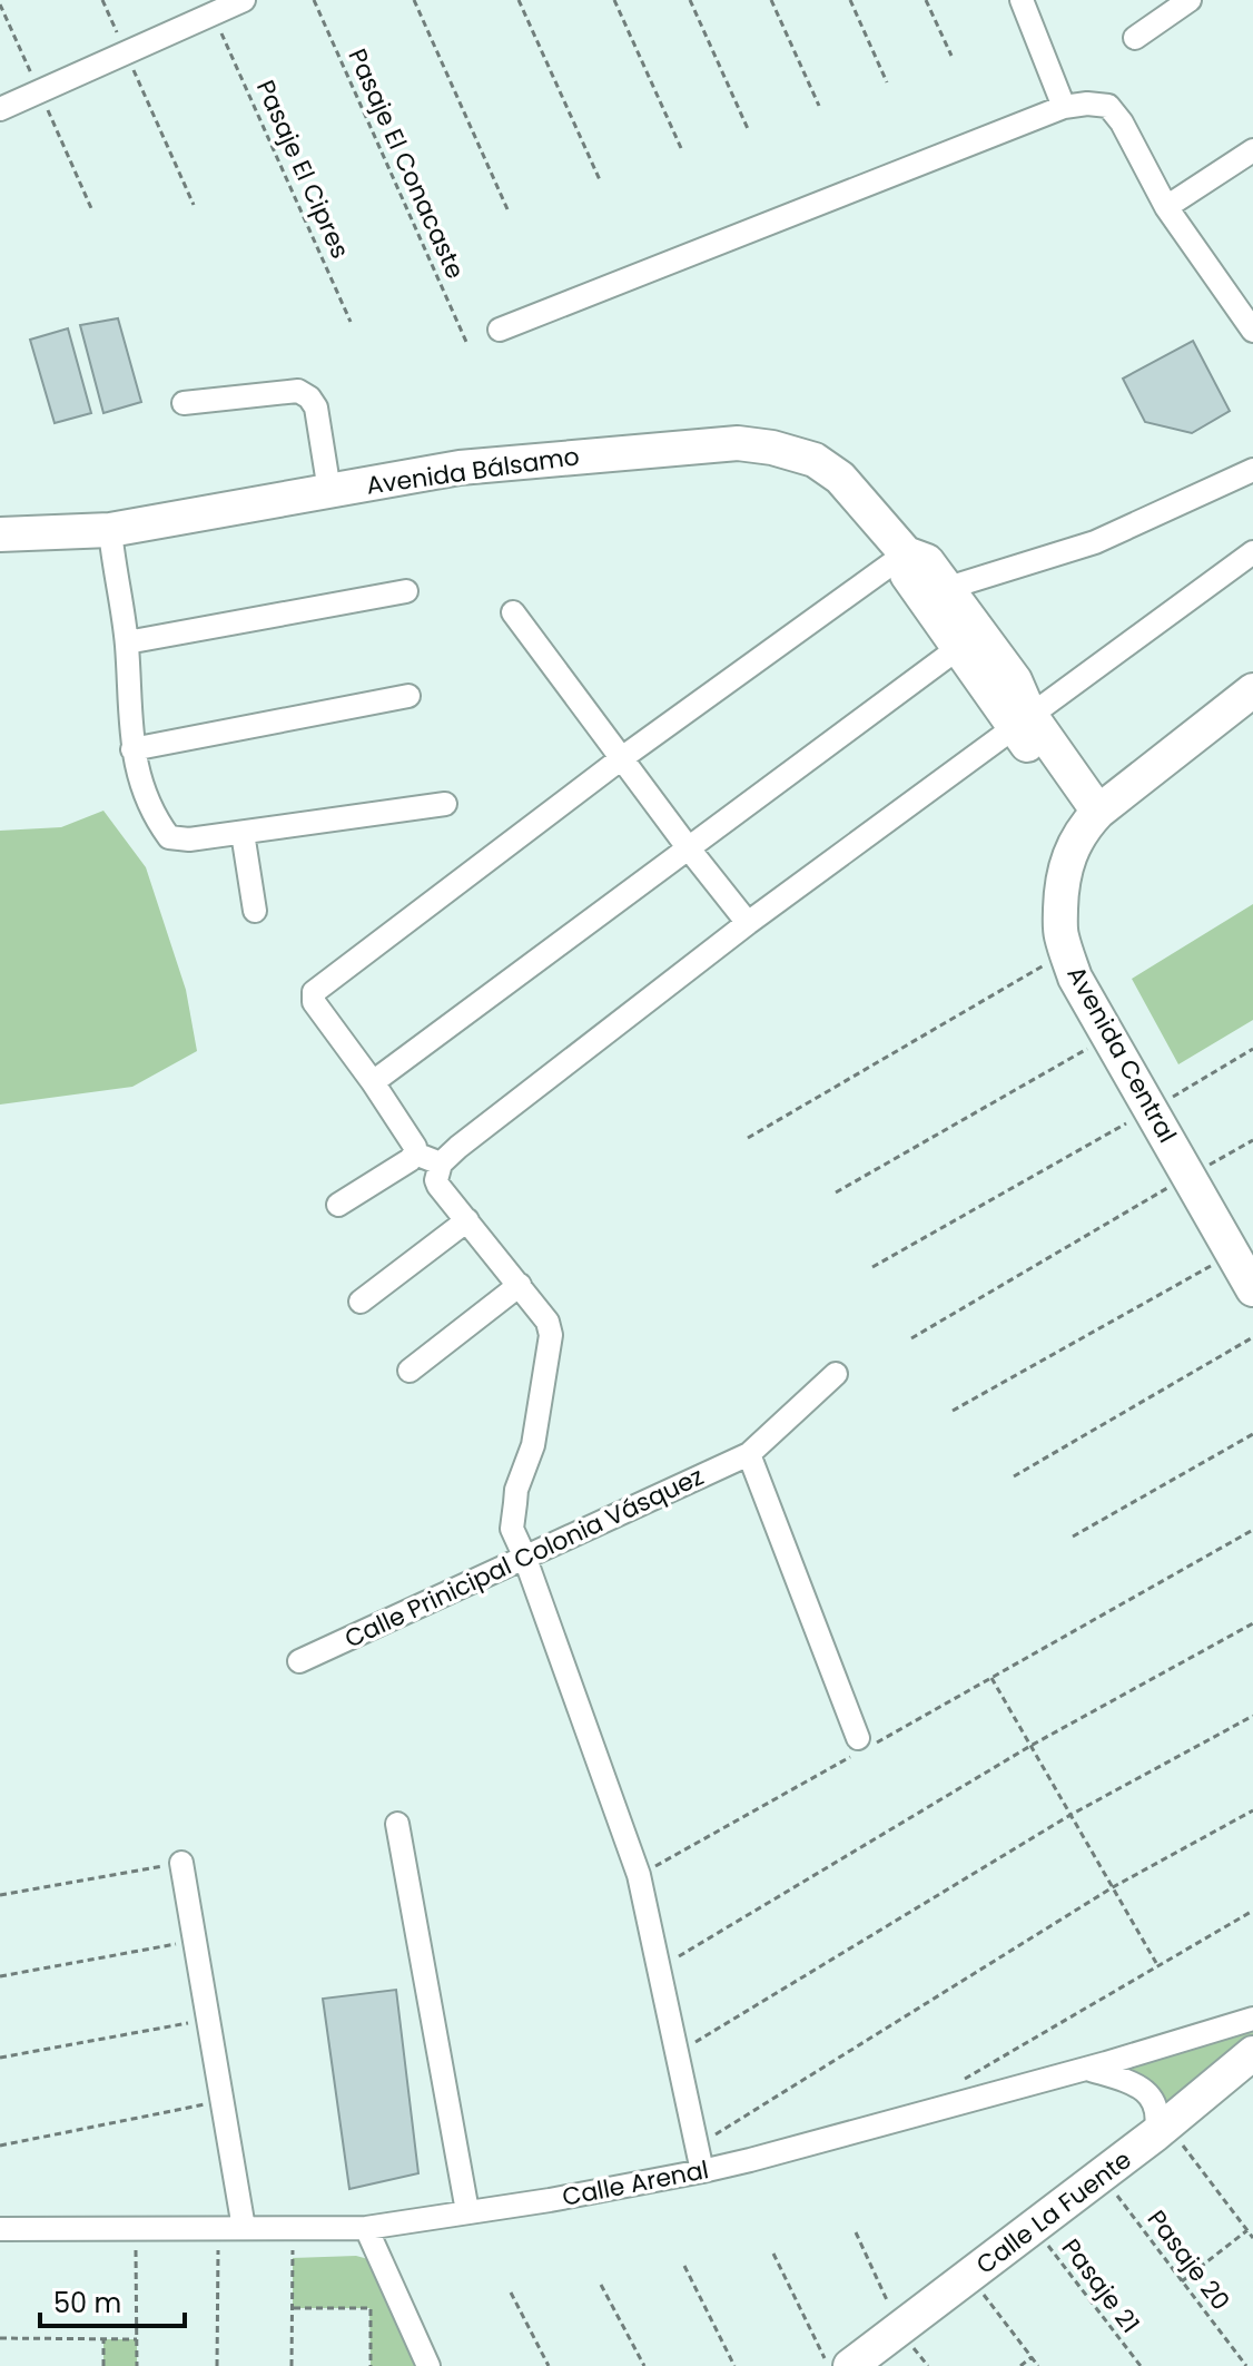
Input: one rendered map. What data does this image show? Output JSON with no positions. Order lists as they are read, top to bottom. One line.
{"streets":{"street":["Avenida Bálsamo","Avenida Central","Calle Prinicipal Colonia Vásquez","Calle Arenal","Calle La Fuente"],"path":["Pasaje El Conacaste","Pasaje El Cipres","Pasaje 20","Pasaje 21"]},"crossings":[["Avenida Bálsamo","Avenida Central"],["Calle La Fuente","Pasaje 20"],["Calle La Fuente","Pasaje 21"]],"scale_bar":"50 m"}
